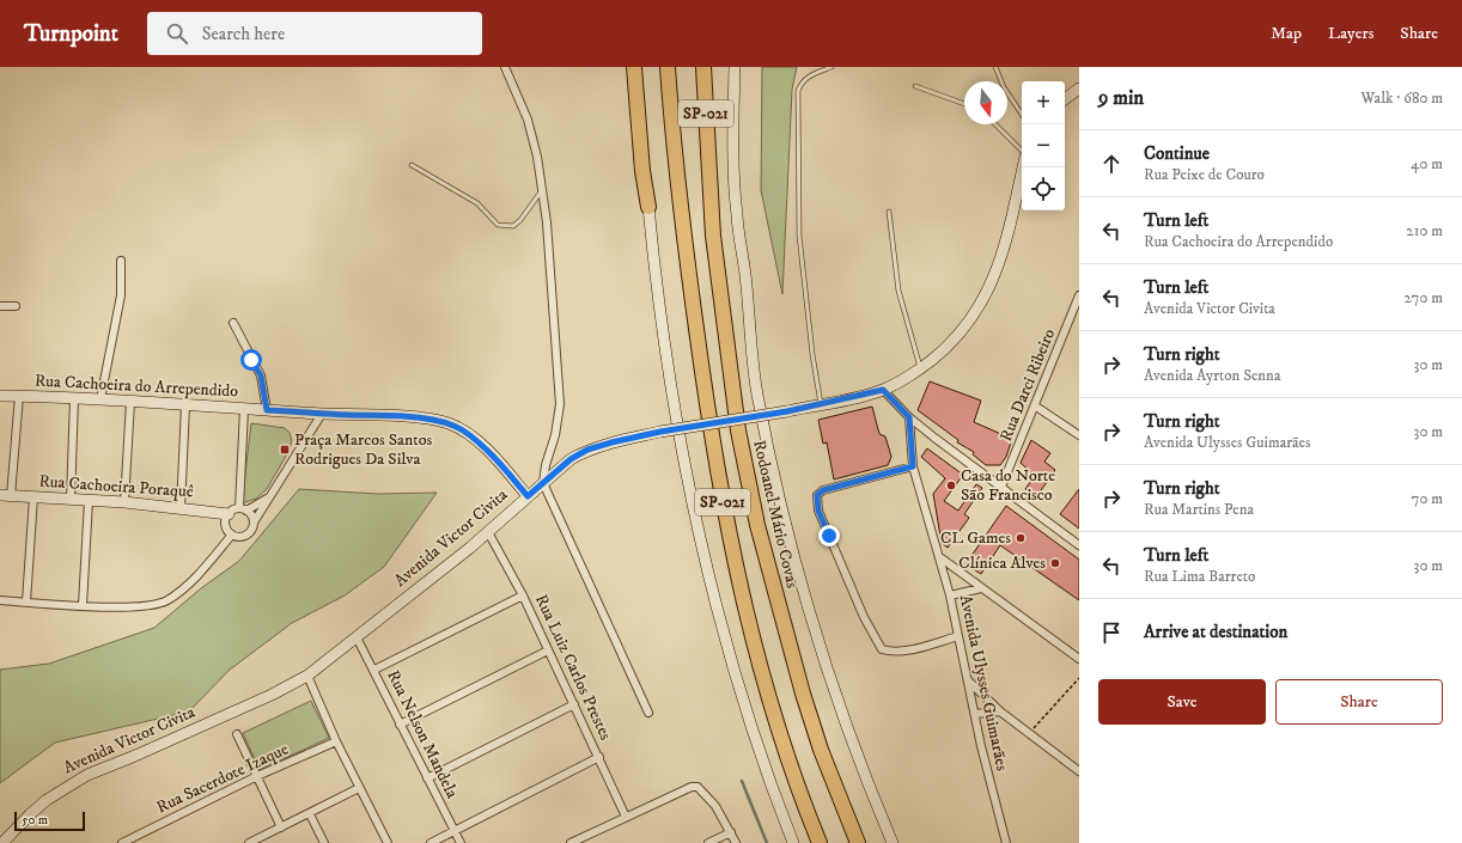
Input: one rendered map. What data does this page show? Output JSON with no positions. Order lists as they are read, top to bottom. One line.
{"streets":{"highway":["SP-021","Rodoanel Mário Covas"],"main road":["Rua Cachoeira do Arrependido","Rua Cachoeira Poraquê","Avenida Victor Civita"],"street":["Rua Darci Ribeiro","Rua Luiz Carlos Prestes","Avenida Ulysses Guimarães","Rua Nelson Mandela","Rua Sacerdote Izaque"]},"crossings":[["Rua Cachoeira do Arrependido","Avenida Victor Civita"],["Avenida Victor Civita","Rua Luiz Carlos Prestes"],["Avenida Victor Civita","Rua Nelson Mandela"]],"places":{"transit":["Praça Marcos Santos Rodrigues Da Silva"],"other":["Casa do Norte São Francisco","CL Games","Clínica Alves"]},"scale_bar":"50 m","north":"bottom","page":{"header":"Turnpoint","search":"Search here","nav":["Map","Layers","Share"],"heading":["9 min","Walk · 680 m"],"map_buttons":["+","−"],"list":[["Continue","Rua Peixe de Couro","40 m"],["Turn left","Rua Cachoeira do Arrependido","210 m"],["Turn left","Avenida Victor Civita","270 m"],["Turn right","Avenida Ayrton Senna","30 m"],["Turn right","Avenida Ulysses Guimarães","30 m"],["Turn right","Rua Martins Pena","70 m"],["Turn left","Rua Lima Barreto","30 m"],"Arrive at destination"],"buttons":["Save","Share"],"scale":"50 m"}}
